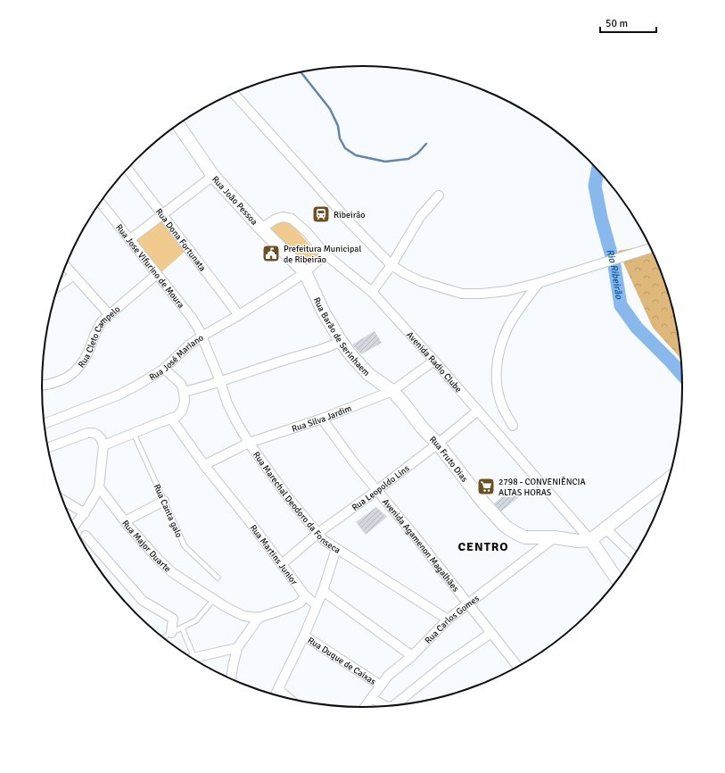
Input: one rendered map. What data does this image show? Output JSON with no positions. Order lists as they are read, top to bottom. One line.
{"streets":{"street":["Rua João Pessoa","Rua Dona Fortunata","Rua Jose Vifurino de Moura","Rua Barão de Serinhaem","Rua Cleto Campelo","Rua José Mariano","Avenida Radio Clube","Rua Silva Jardim","Rua Fruto Dias","Rua Leopoldo Lins","Rua Marechal Deodoro da Fonseca","Rua Major Duarte","Avenida Agamenon Magalhães","Rua Martins Junior","Rua Carlos Gomes","Rua Duque de Caixas"],"lane":["Rua Canta galo"]},"crossings":[["Rua João Pessoa","Rua Barão de Serinhaem"],["Rua João Pessoa","Rua José Mariano"],["Rua João Pessoa","Avenida Radio Clube"],["Rua Dona Fortunata","Rua José Mariano"],["Rua Jose Vifurino de Moura","Rua Cleto Campelo"],["Rua Jose Vifurino de Moura","Rua José Mariano"],["Rua Jose Vifurino de Moura","Rua Marechal Deodoro da Fonseca"],["Rua Barão de Serinhaem","Rua José Mariano"],["Rua Barão de Serinhaem","Rua Silva Jardim"],["Rua Barão de Serinhaem","Rua Fruto Dias"],["Rua José Mariano","Avenida Radio Clube"],["Rua José Mariano","Rua Marechal Deodoro da Fonseca"],["Avenida Radio Clube","Rua Silva Jardim"],["Avenida Radio Clube","Rua Fruto Dias"],["Avenida Radio Clube","Rua Leopoldo Lins"],["Rua Silva Jardim","Rua Fruto Dias"],["Rua Silva Jardim","Rua Marechal Deodoro da Fonseca"],["Rua Silva Jardim","Avenida Agamenon Magalhães"],["Rua Silva Jardim","Rua Martins Junior"],["Rua Fruto Dias","Rua Leopoldo Lins"],["Rua Fruto Dias","Rua Carlos Gomes"],["Rua Leopoldo Lins","Rua Marechal Deodoro da Fonseca"],["Rua Leopoldo Lins","Avenida Agamenon Magalhães"],["Rua Leopoldo Lins","Rua Martins Junior"],["Rua Marechal Deodoro da Fonseca","Rua Carlos Gomes"],["Rua Major Duarte","Rua Martins Junior"],["Avenida Agamenon Magalhães","Rua Carlos Gomes"],["Rua Carlos Gomes","Rua Duque de Caixas"]],"districts":["CENTRO"],"water":["Rio Ribeirão"],"places":{"station":["Ribeirão"],"public building":["Prefeitura Municipal de Ribeirão"],"supermarket":["2798 - CONVENIÊNCIA ALTAS HORAS"]},"scale_bar":"50 m"}
